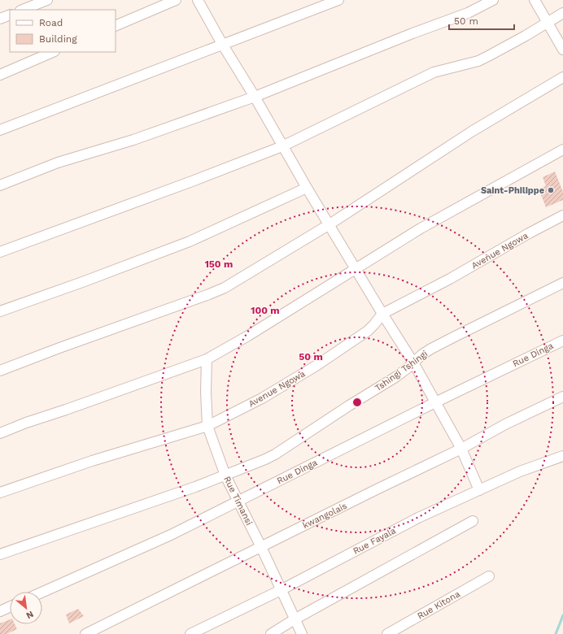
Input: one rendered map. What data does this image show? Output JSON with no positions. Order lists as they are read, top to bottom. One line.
{"streets":{"street":["Avenue Ngowa","Rue Dinga","Tshingi Tshingi","Rue Timansi","kwangolais","Rue Fayala","Rue Kitona"]},"crossings":[["Avenue Ngowa","Rue Timansi"],["Rue Dinga","Rue Timansi"],["Tshingi Tshingi","Rue Timansi"],["Rue Timansi","kwangolais"],["Rue Timansi","Rue Fayala"]],"places":["Saint-Philippe"],"legend":["Road","Building"],"scale_bar":"50 m","north":"bottom right","rings":["150 m","100 m","50 m"]}
